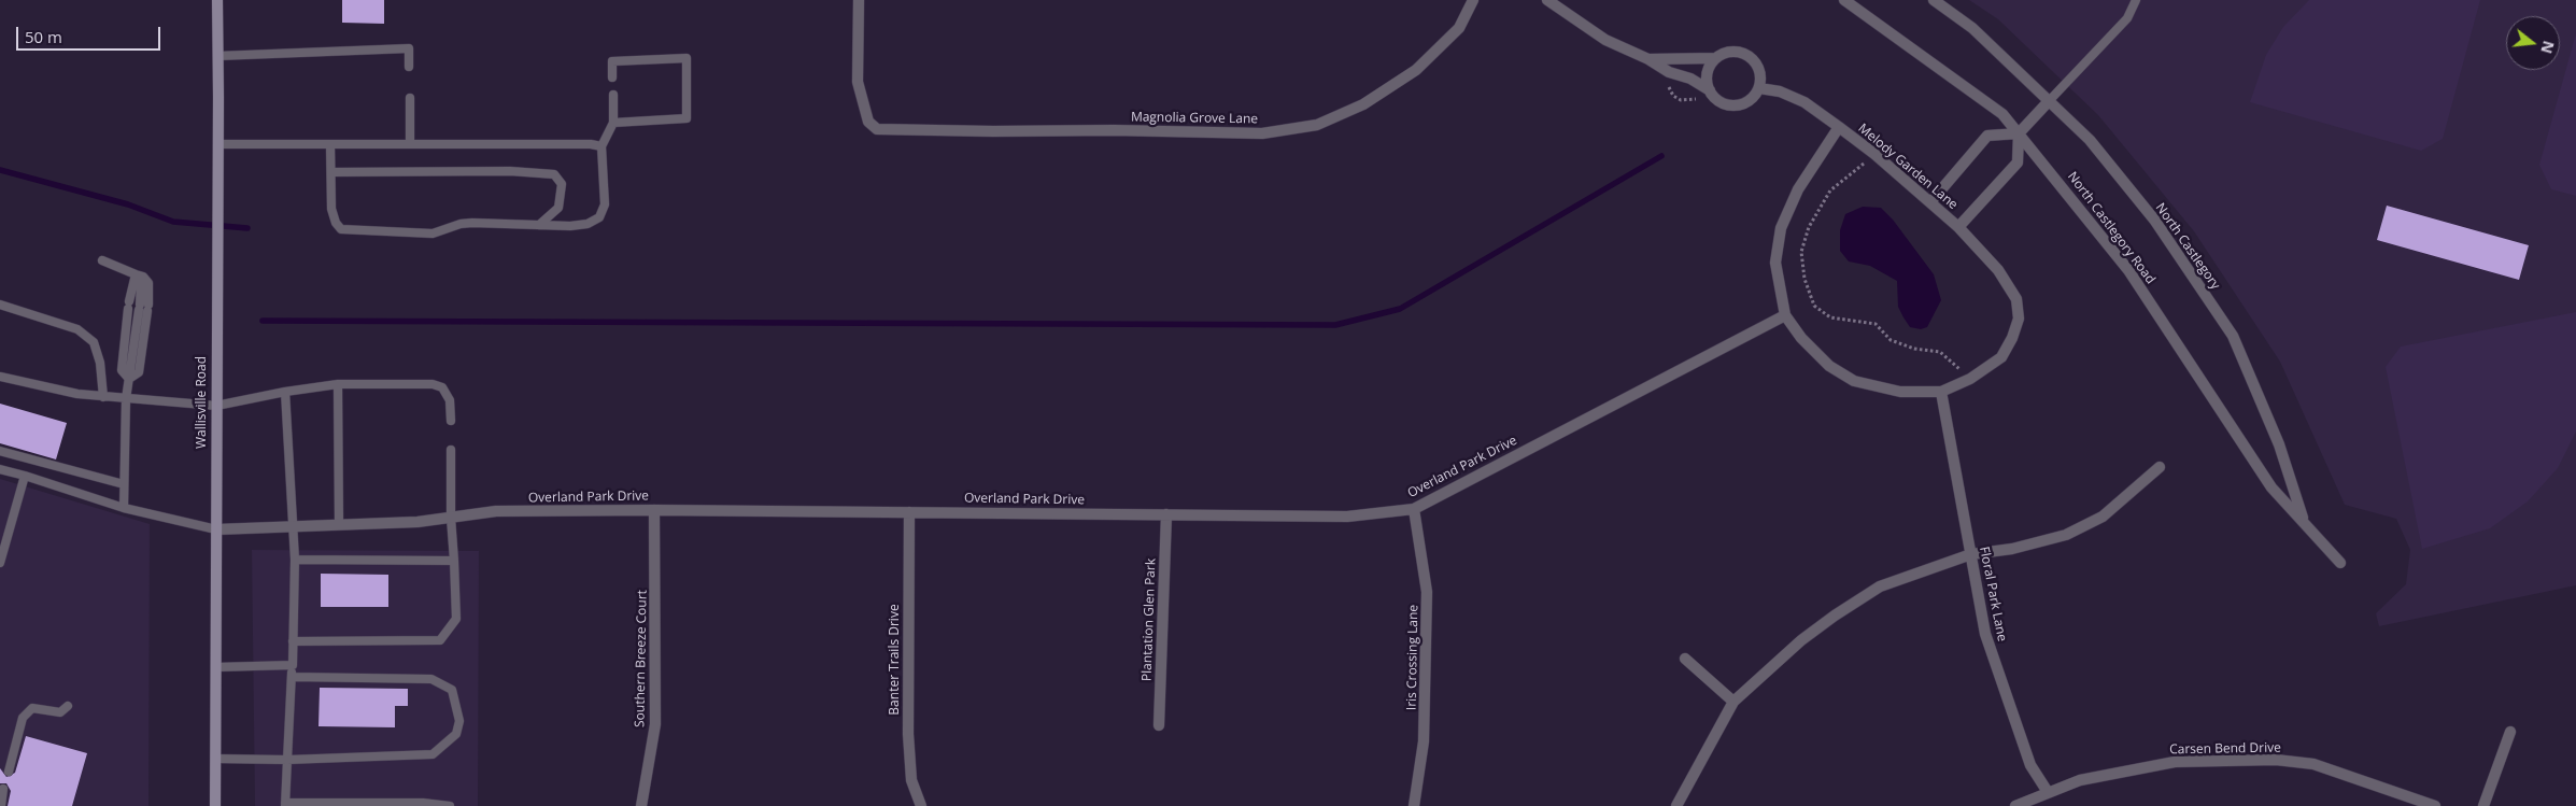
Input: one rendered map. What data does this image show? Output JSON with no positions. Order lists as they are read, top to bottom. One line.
{"streets":{"main road":["Wallisville Road"],"street":["Magnolia Grove Lane","Melody Garden Lane","North Castlegory Road","North Castlegory","Overland Park Drive","Floral Park Lane","Plantation Glen Park","Iris Crossing Lane","Southern Breeze Court","Banter Trails Drive","Carsen Bend Drive"]},"crossings":[["Melody Garden Lane","Overland Park Drive"],["Melody Garden Lane","Floral Park Lane"],["North Castlegory Road","North Castlegory"],["Wallisville Road","Overland Park Drive"],["Overland Park Drive","Plantation Glen Park"],["Overland Park Drive","Iris Crossing Lane"],["Overland Park Drive","Southern Breeze Court"],["Overland Park Drive","Banter Trails Drive"],["Floral Park Lane","Carsen Bend Drive"]],"scale_bar":"50 m","north":"right"}
